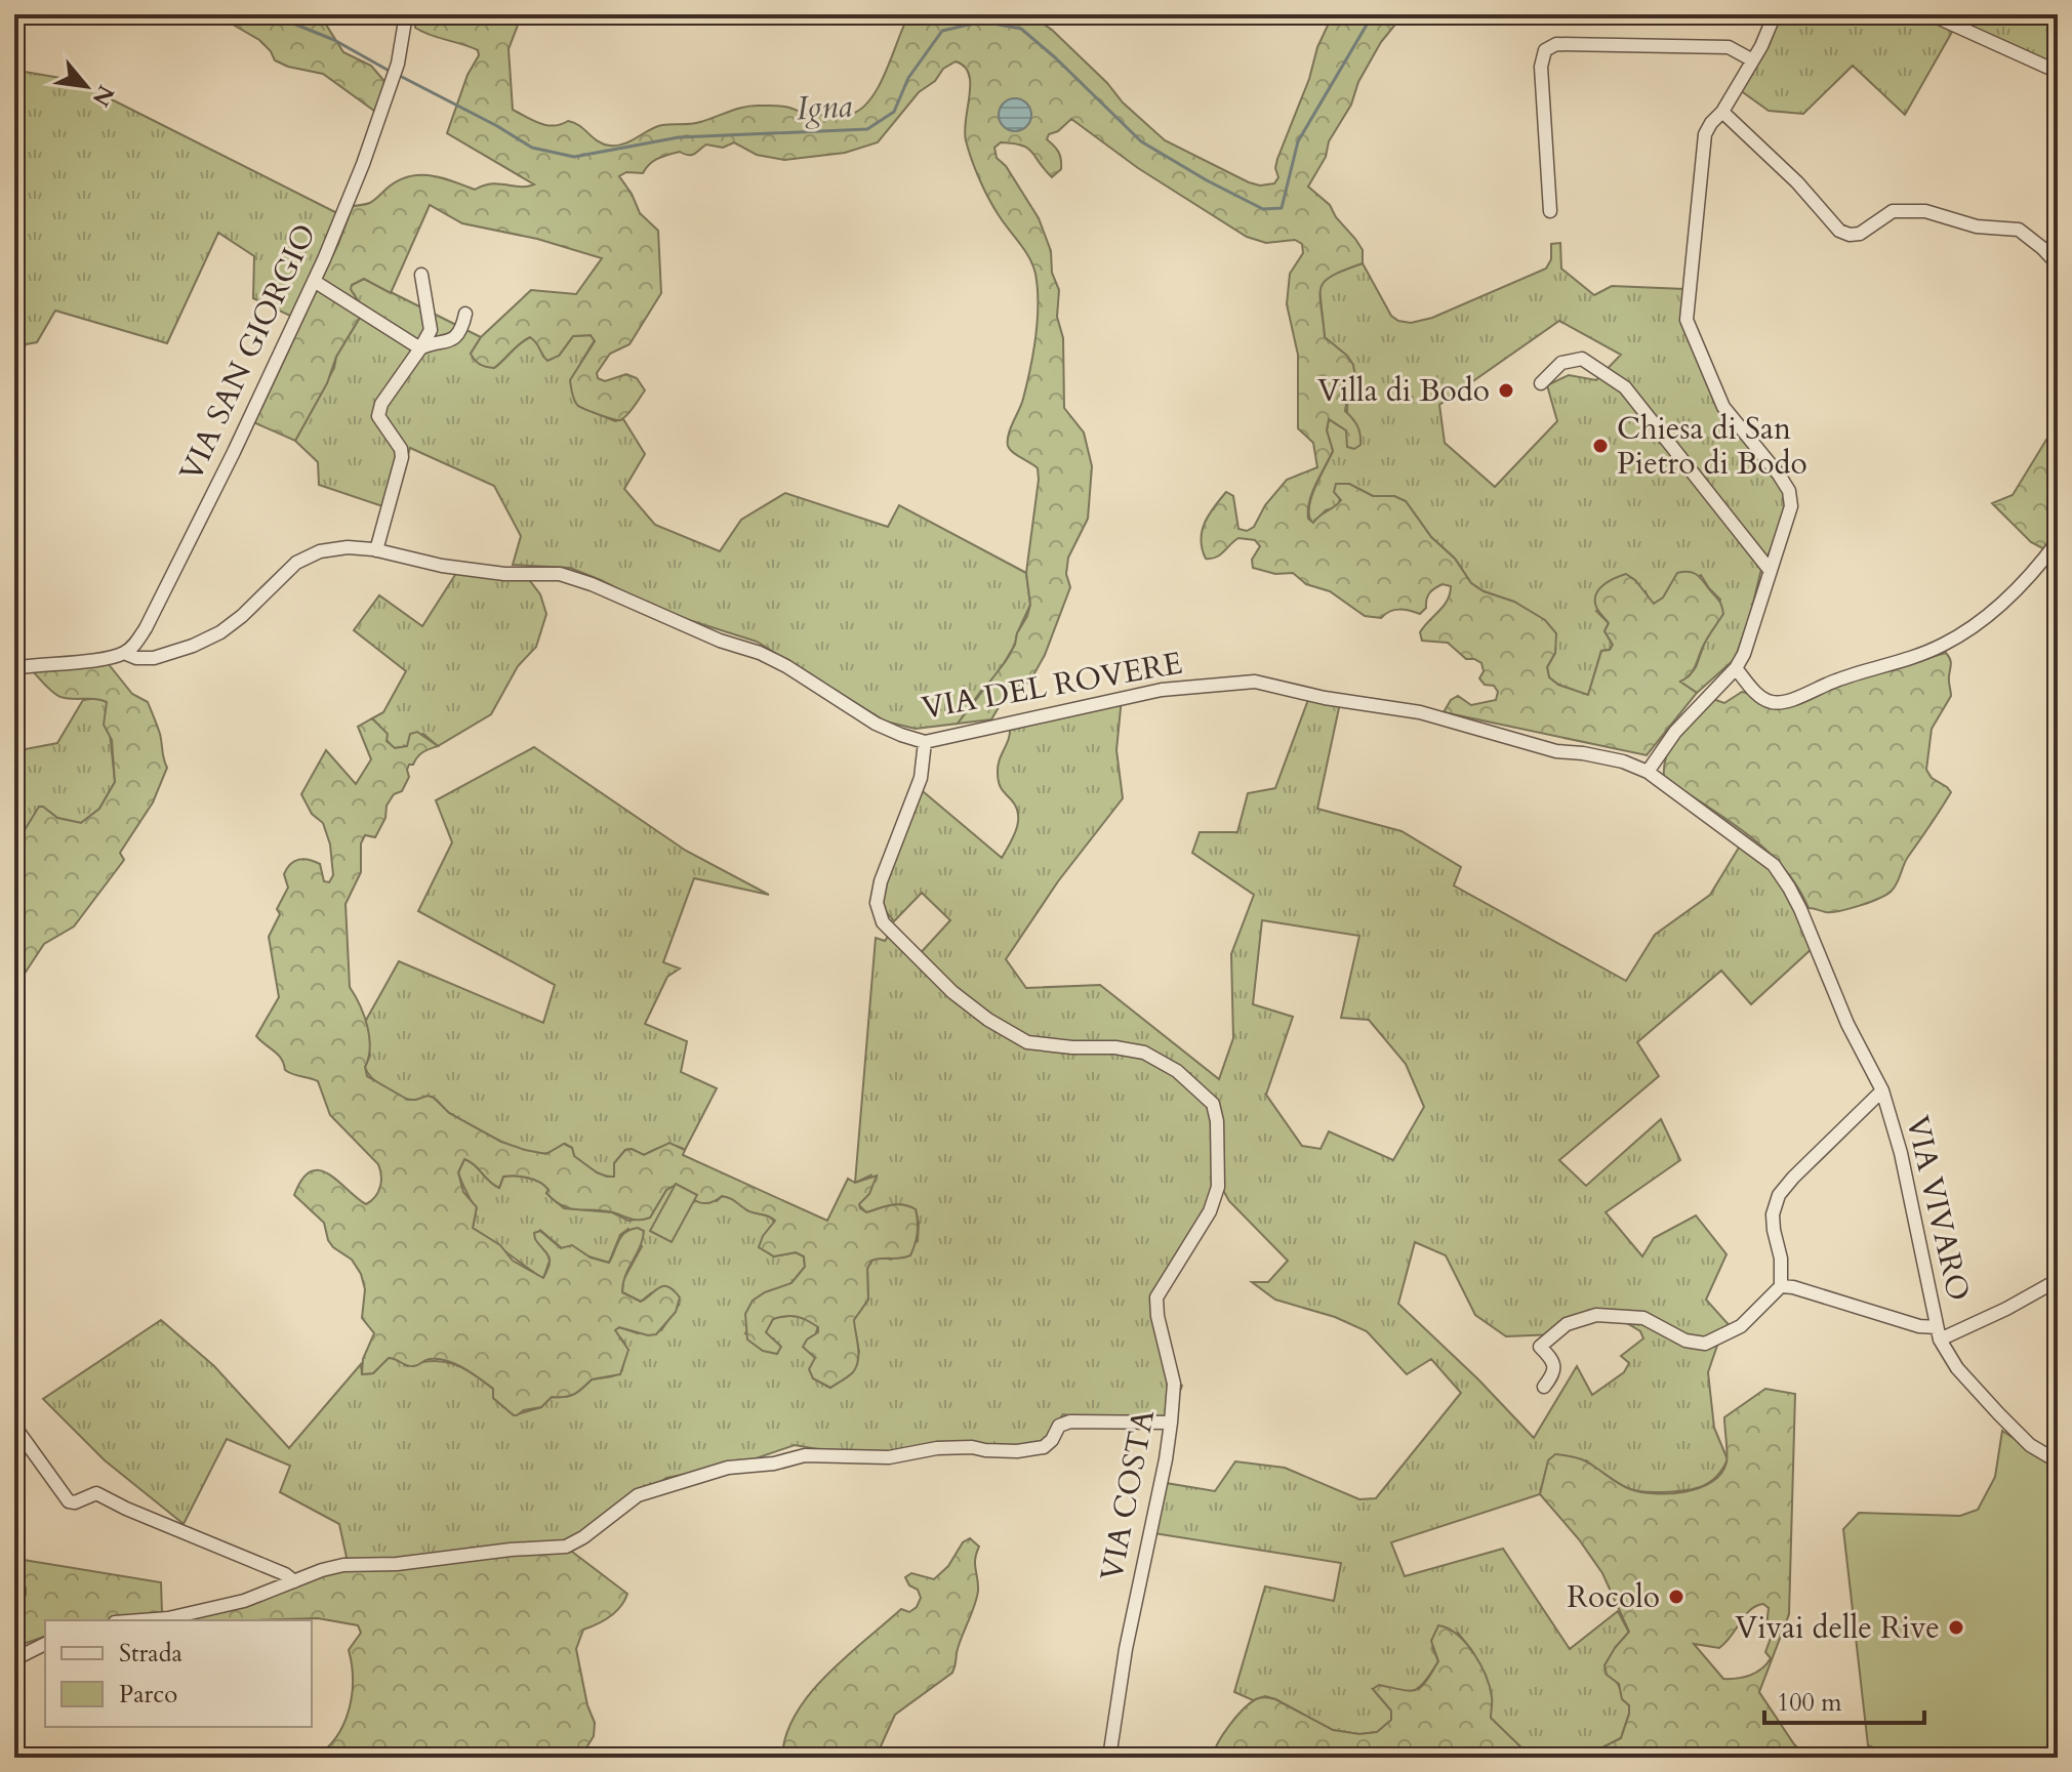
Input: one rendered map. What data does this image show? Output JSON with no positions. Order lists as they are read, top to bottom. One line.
{"streets":{"street":["VIA SAN GIORGIO","VIA DEL ROVERE","VIA VIVARO","VIA COSTA"]},"crossings":[["VIA SAN GIORGIO","VIA DEL ROVERE"],["VIA DEL ROVERE","VIA VIVARO"],["VIA DEL ROVERE","VIA COSTA"]],"water":["Igna"],"places":["Villa di Bodo","Chiesa di San Pietro di Bodo","Rocolo","Vivai delle Rive"],"legend":["Strada","Parco"],"scale_bar":"100 m","north":"bottom right"}
